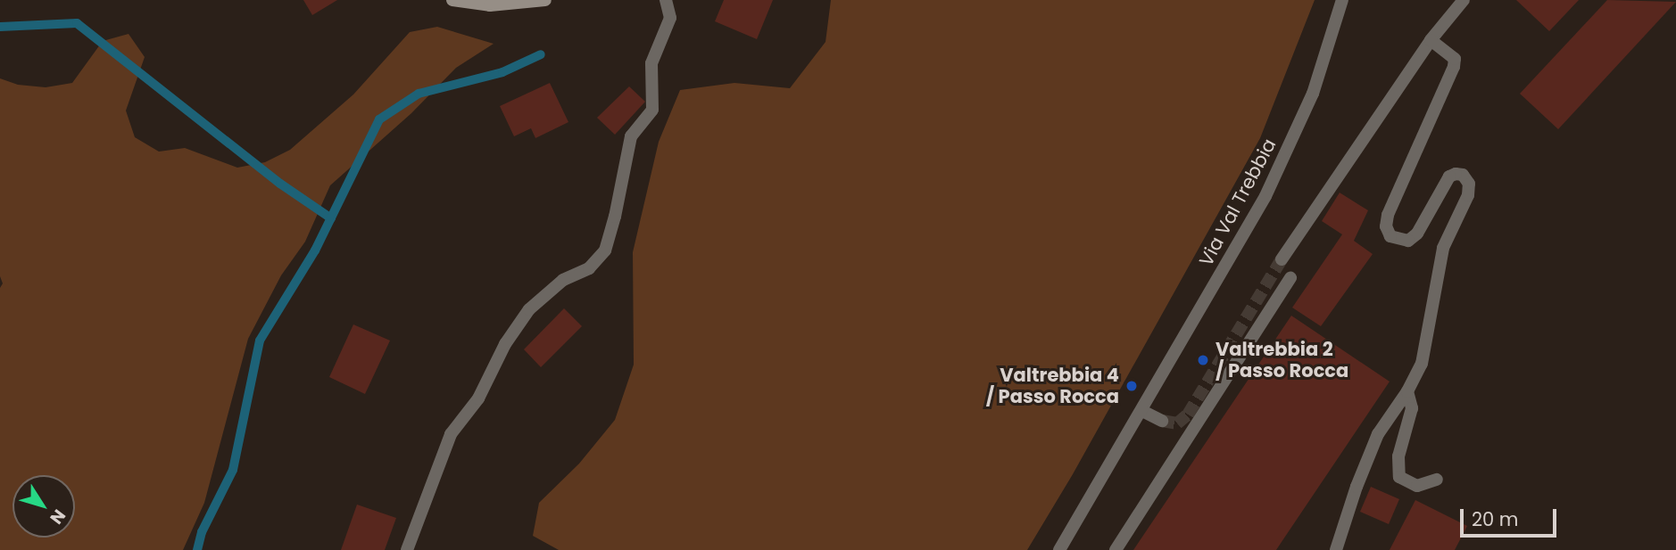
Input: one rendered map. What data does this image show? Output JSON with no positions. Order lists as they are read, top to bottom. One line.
{"streets":{"street":["Via Val Trebbia"]},"places":["Valtrebbia 2 / Passo Rocca","Valtrebbia 4 / Passo Rocca"],"scale_bar":"20 m","north":"bottom right"}
